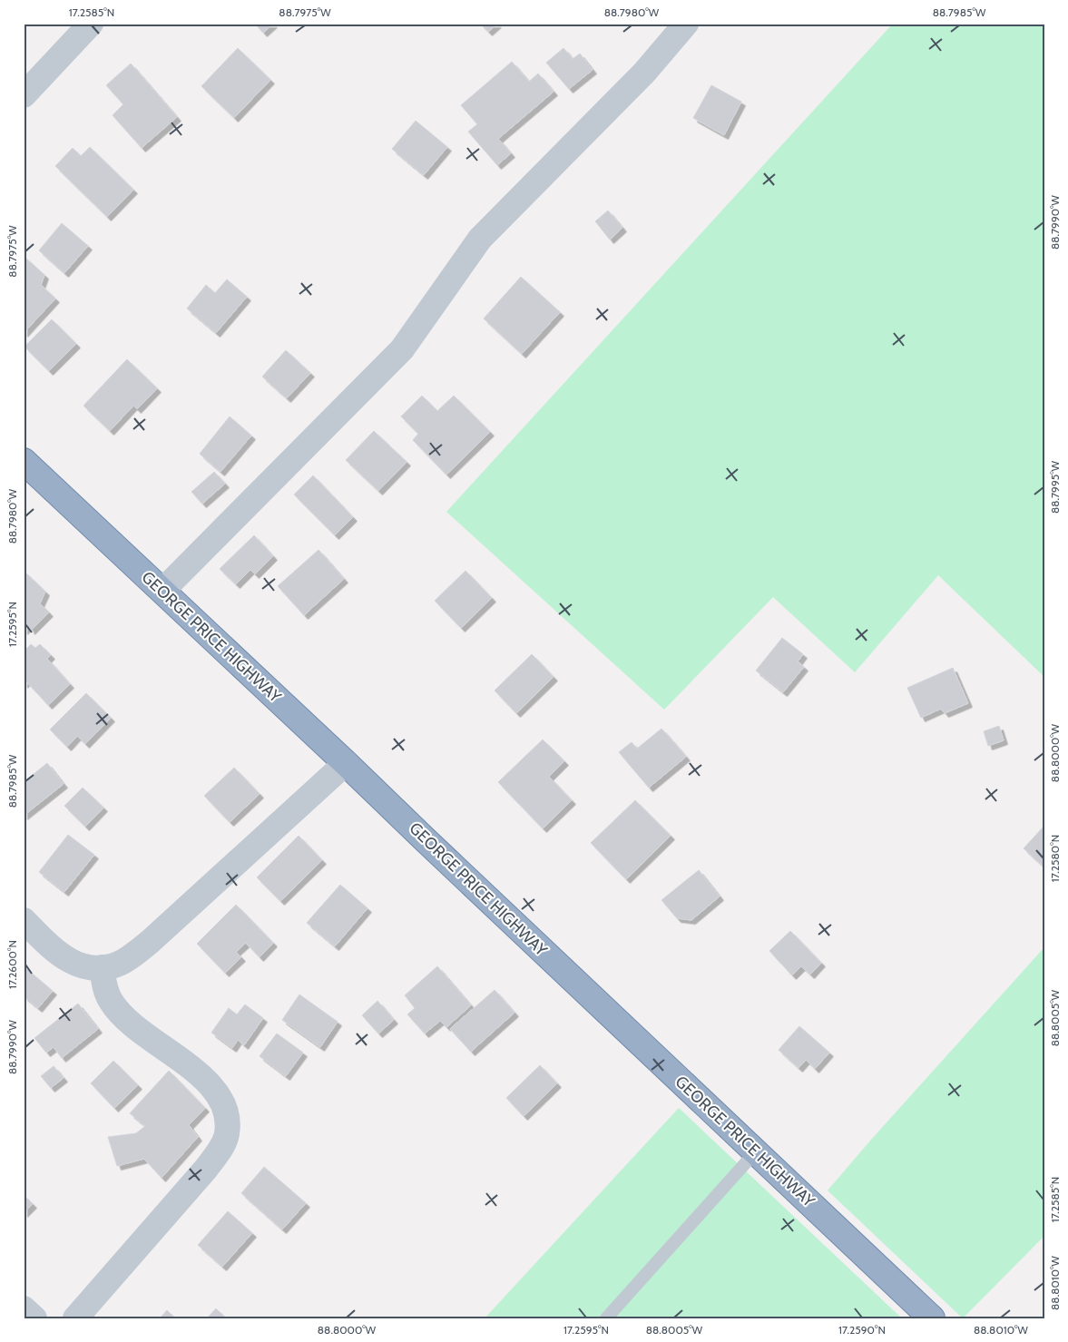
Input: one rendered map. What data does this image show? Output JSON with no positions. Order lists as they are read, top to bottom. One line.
{"streets":{"highway":["GEORGE PRICE HIGHWAY"]},"coordinates":["17.2585°N","88.7975°W","88.7980°W","88.7985°W","88.7990°W","88.7995°W","17.2595°N","88.8000°W","17.2580°N","17.2600°N","88.8005°W","88.8010°W","17.2590°N"]}
